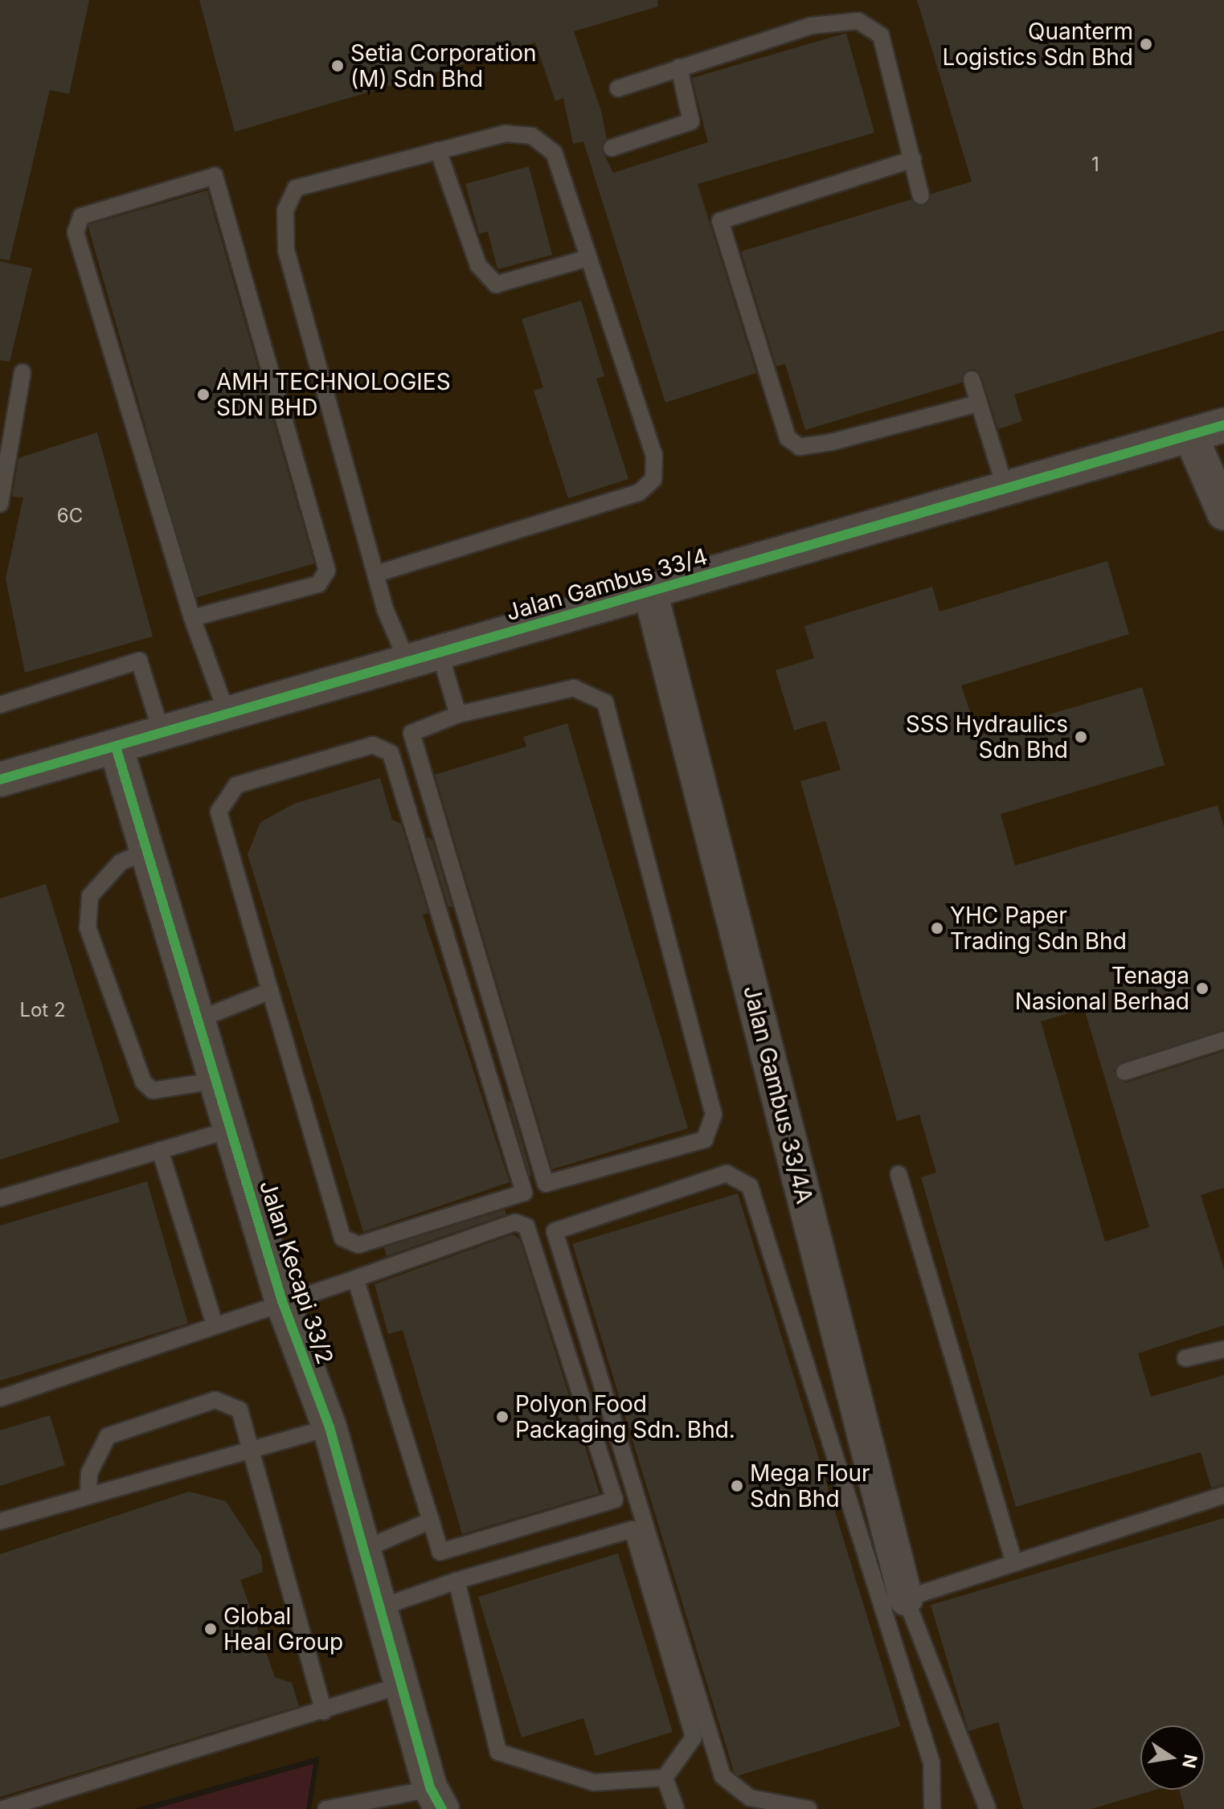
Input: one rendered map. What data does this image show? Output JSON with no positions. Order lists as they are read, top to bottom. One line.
{"streets":{"street":["Jalan Gambus 33/4","Jalan Gambus 33/4A","Jalan Kecapi 33/2"]},"crossings":[["Jalan Gambus 33/4","Jalan Gambus 33/4A"],["Jalan Gambus 33/4","Jalan Kecapi 33/2"]],"places":["Quanterm Logistics Sdn Bhd","Setia Corporation (M) Sdn Bhd","AMH TECHNOLOGIES SDN BHD","SSS Hydraulics Sdn Bhd","YHC Paper Trading Sdn Bhd","Tenaga Nasional Berhad","Polyon Food Packaging Sdn. Bhd.","Mega Flour Sdn Bhd","Global Heal Group"],"house_numbers":["1","6C","Lot 2"],"north":"right"}
